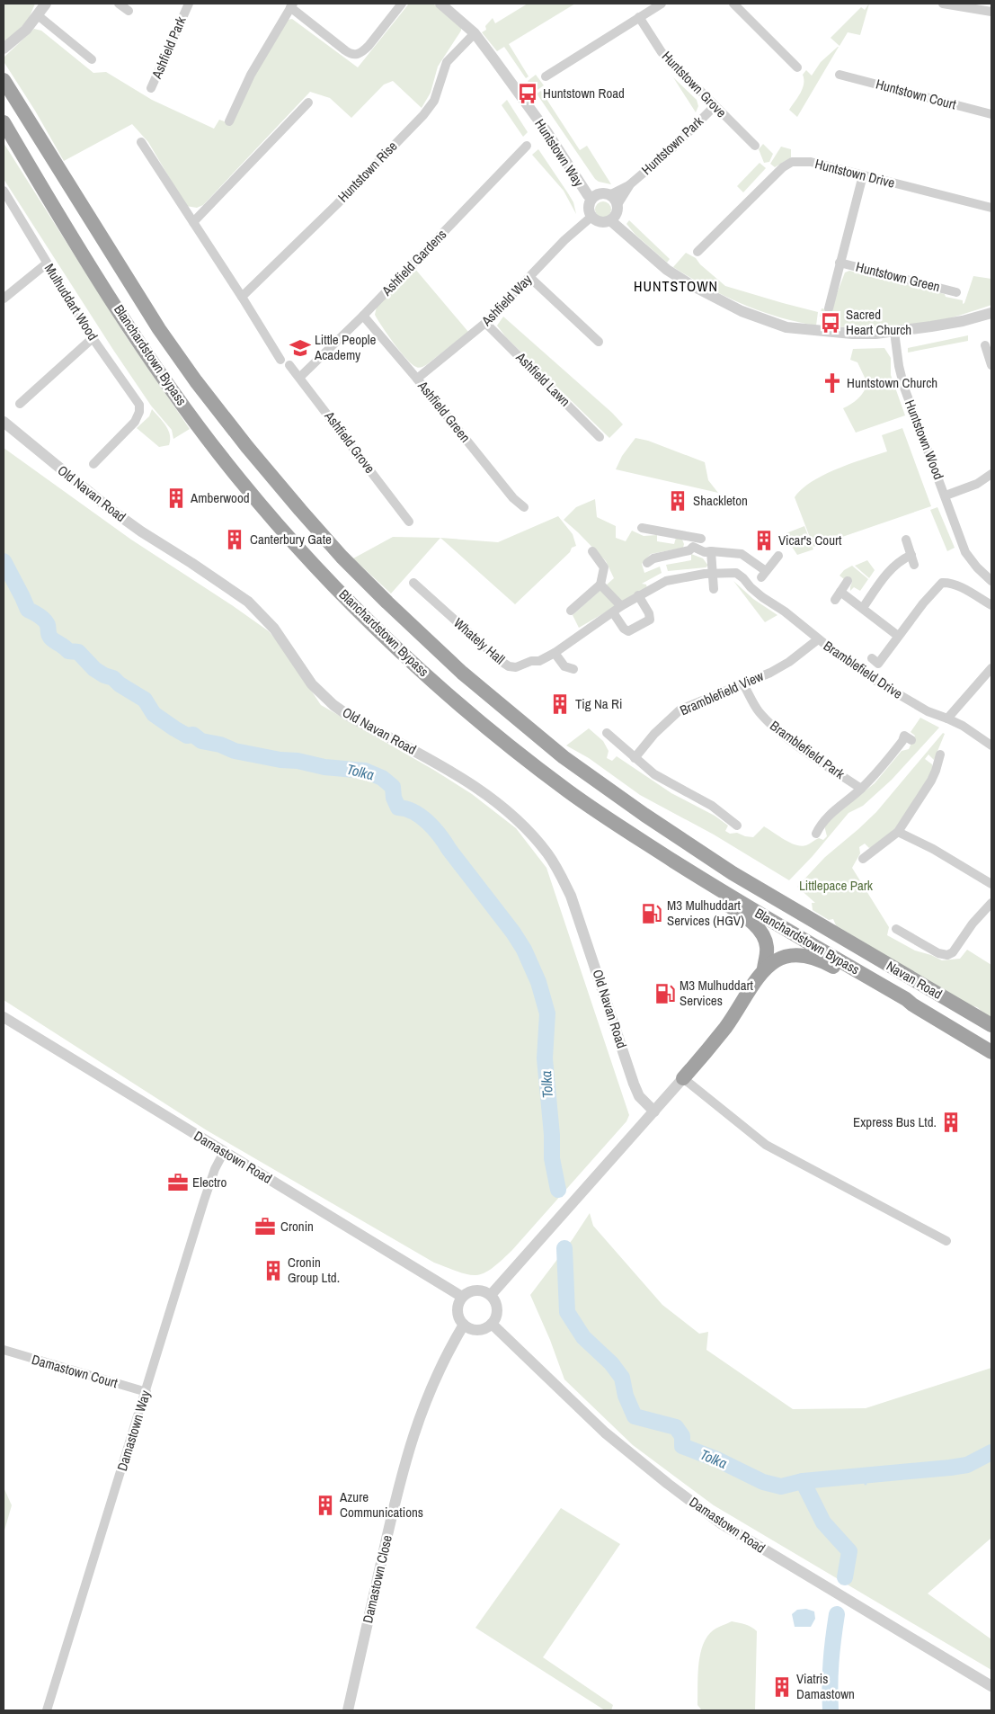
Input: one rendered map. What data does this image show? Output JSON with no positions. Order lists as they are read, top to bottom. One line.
{"streets":{"highway":["Blanchardstown Bypass","Navan Road"],"street":["Ashfield Park","Huntstown Grove","Huntstown Court","Huntstown Park","Huntstown Way","Huntstown Rise","Huntstown Drive","Ashfield Gardens","Huntstown Green","Ashfield Way","Mulhuddart Wood","Ashfield Lawn","Ashfield Green","Huntstown Wood","Ashfield Grove","Old Navan Road","Whately Hall","Bramblefield Drive","Bramblefield View","Bramblefield Park","Damastown Road","Damastown Court","Damastown Way","Damastown Close"]},"crossings":[["Huntstown Grove","Huntstown Park"],["Huntstown Park","Huntstown Way"],["Huntstown Park","Ashfield Way"],["Huntstown Way","Huntstown Rise"],["Huntstown Way","Ashfield Way"],["Huntstown Drive","Huntstown Green"],["Ashfield Gardens","Ashfield Green"],["Ashfield Gardens","Ashfield Grove"],["Ashfield Way","Ashfield Lawn"],["Ashfield Way","Ashfield Green"],["Blanchardstown Bypass","Navan Road"],["Whately Hall","Bramblefield Drive"],["Bramblefield Drive","Bramblefield View"],["Bramblefield View","Bramblefield Park"],["Damastown Road","Damastown Way"],["Damastown Road","Damastown Close"],["Damastown Court","Damastown Way"]],"districts":["HUNTSTOWN"],"water":["Tolka"],"parks":["Littlepace Park"],"places":{"bus stop":["Huntstown Road","Sacred Heart Church"],"school or university":["Little People Academy"],"church":["Huntstown Church"],"building":["Amberwood","Shackleton","Canterbury Gate","Vicar's Court","Tig Na Ri","Express Bus Ltd.","Cronin Group Ltd.","Azure Communications","Viatris Damastown"],"fuel station":["M3 Mulhuddart Services (HGV)","M3 Mulhuddart Services"],"office":["Electro","Cronin"]}}
